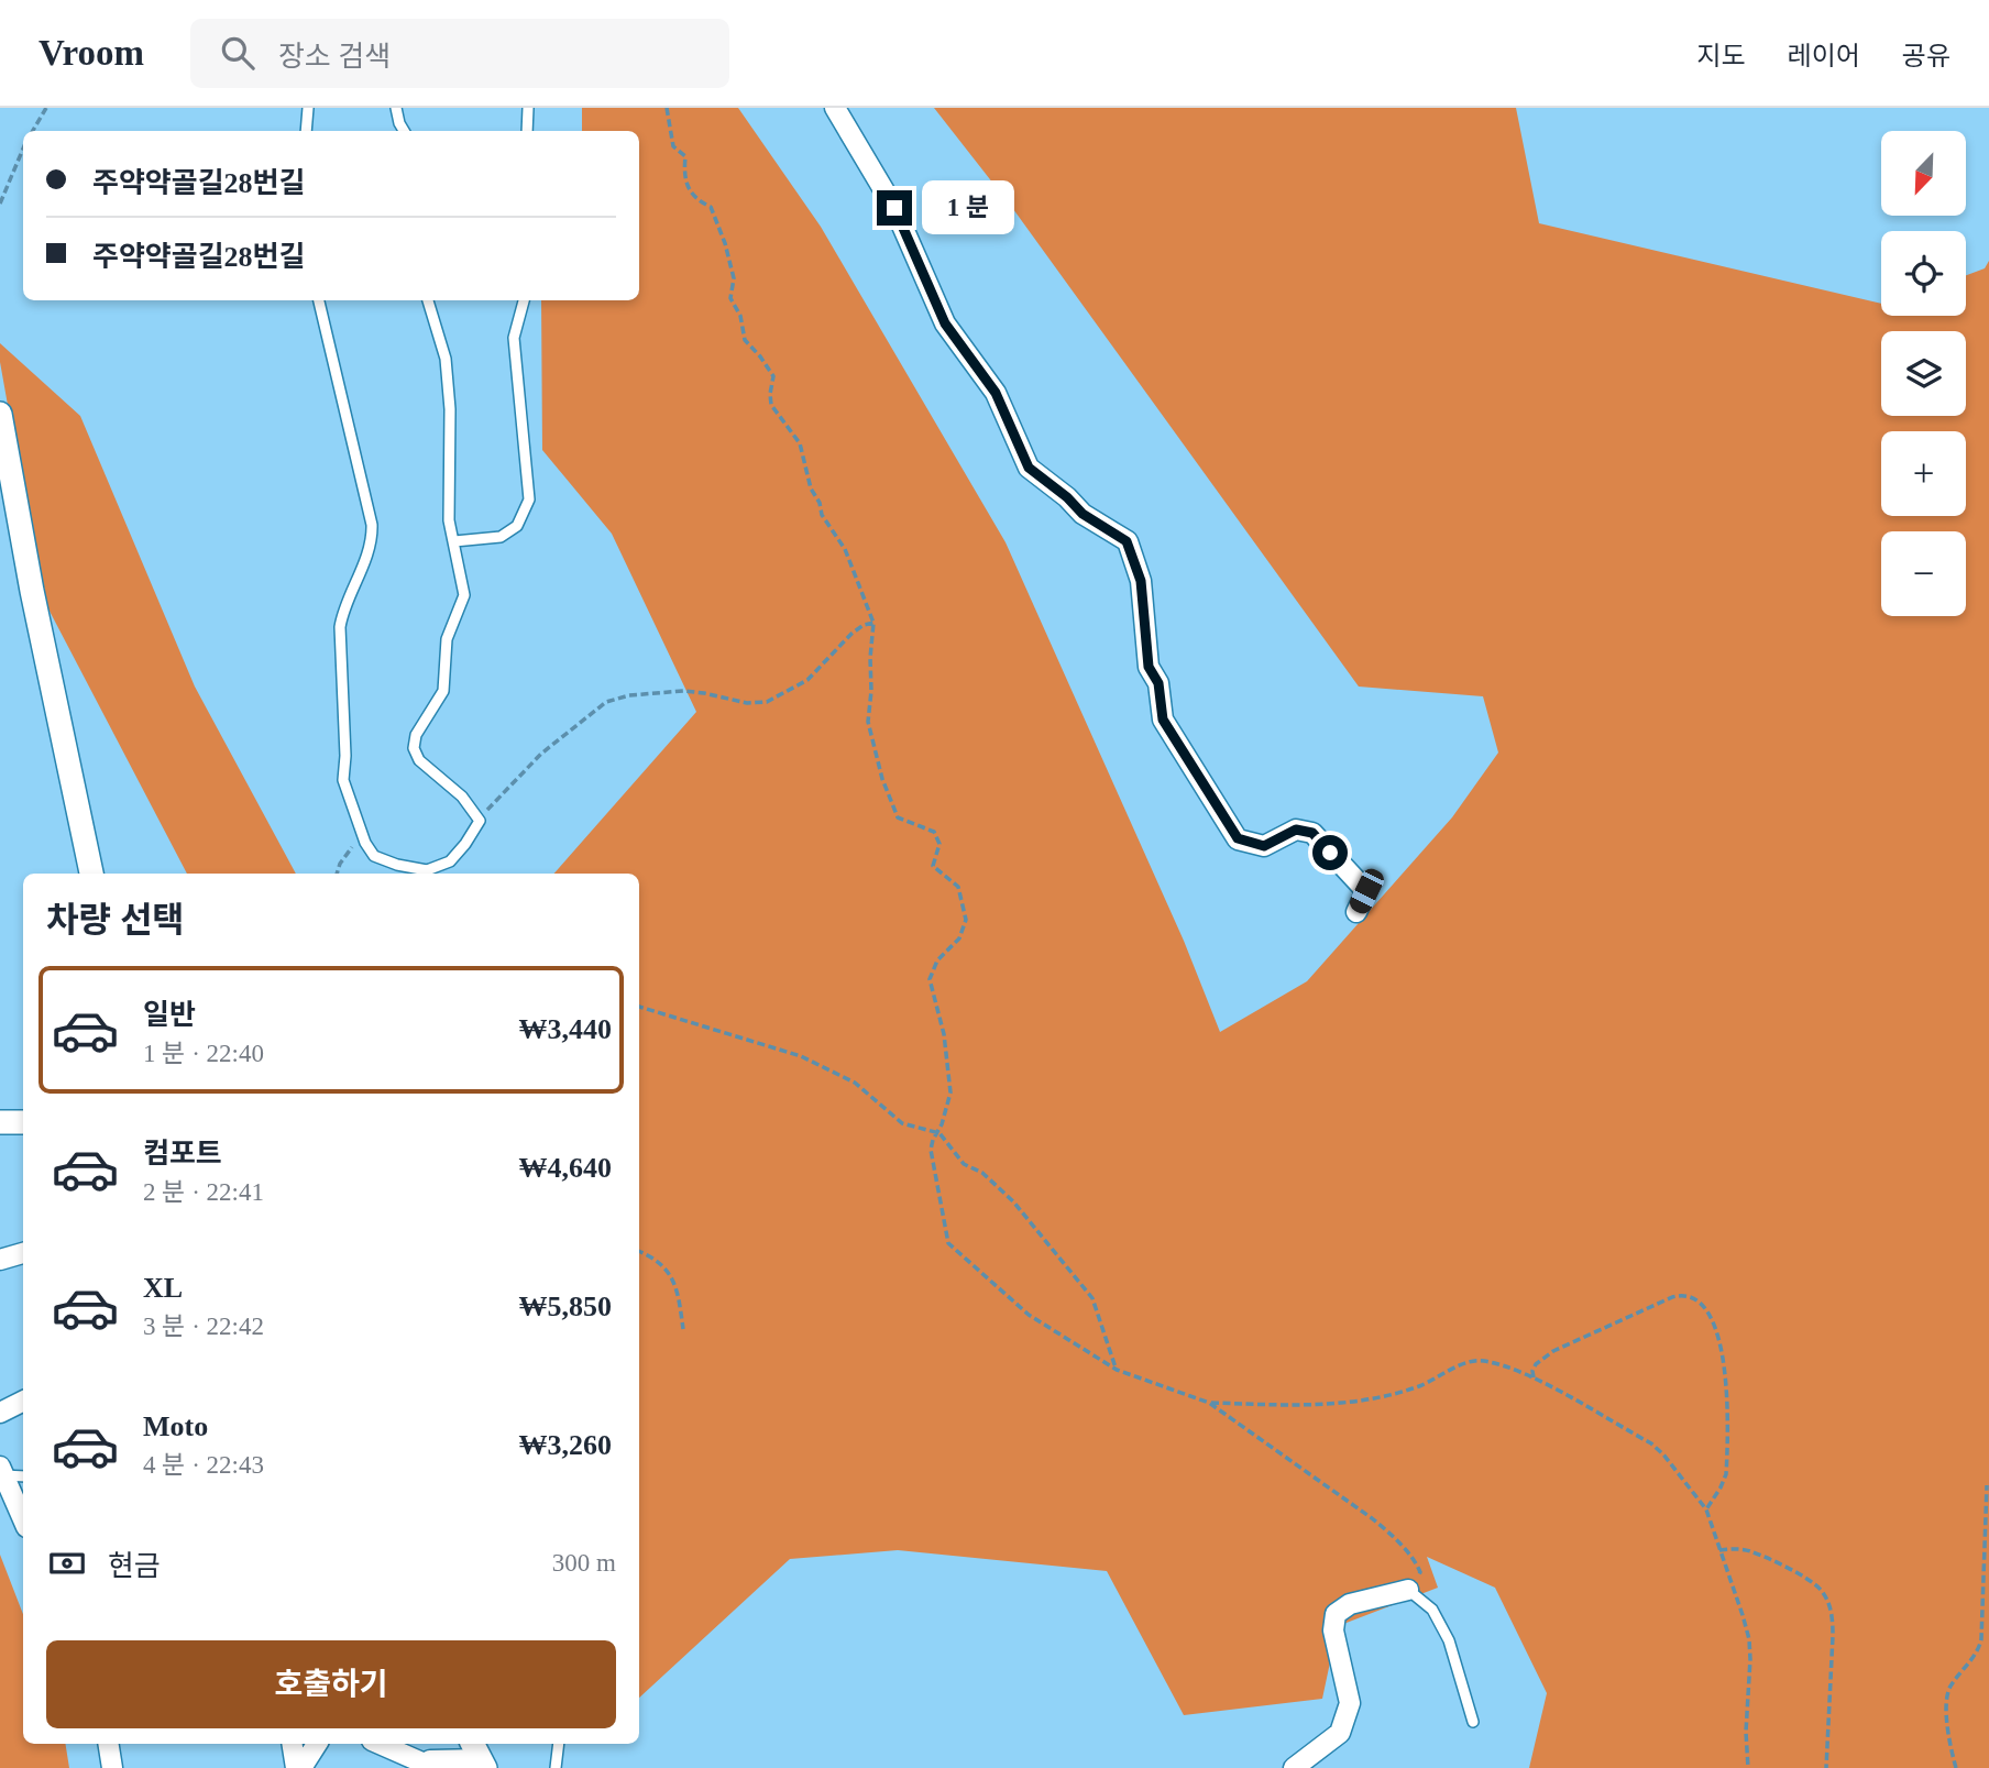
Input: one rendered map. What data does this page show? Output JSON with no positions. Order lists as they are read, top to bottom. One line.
{"north":"bottom left","page":{"header":"Vroom","search":"장소 검색","nav":["지도","레이어","공유"],"map_buttons":["+","−"],"banner":["주약약골길28번길","주약약골길28번길"],"bubble":"1 분","heading":"차량 선택","list":[{"name":"일반","note":"1 분 · 22:40","value":"₩3,440"},{"name":"컴포트","note":"2 분 · 22:41","value":"₩4,640"},{"name":"XL","note":"3 분 · 22:42","value":"₩5,850"},{"name":"Moto","note":"4 분 · 22:43","value":"₩3,260"}],"pay":["현금","300 m"],"buttons":"호출하기"}}
